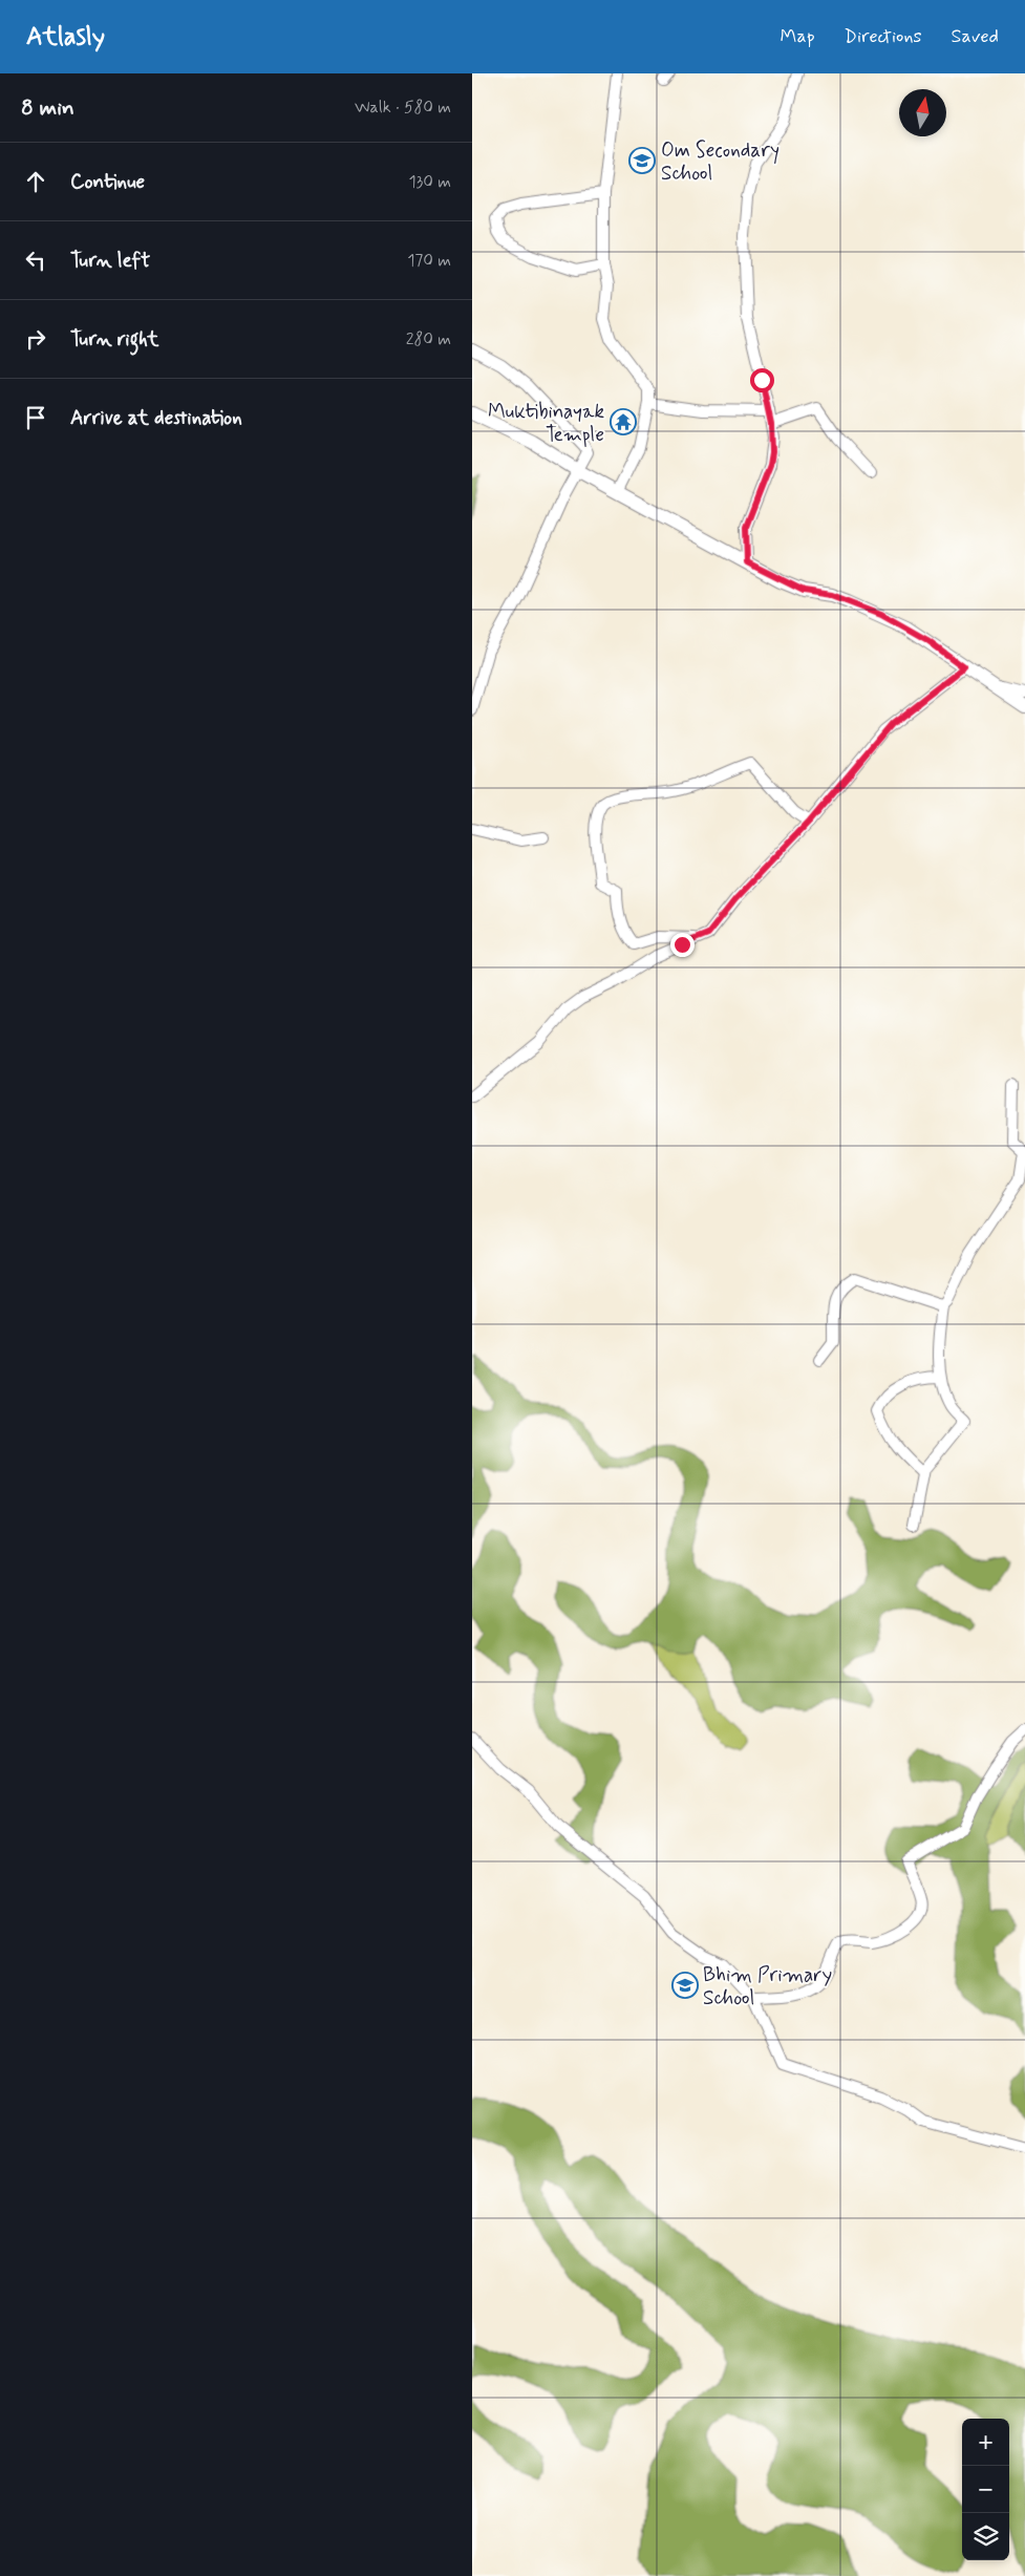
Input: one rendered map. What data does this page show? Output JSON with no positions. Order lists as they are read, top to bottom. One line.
{"places":{"school or university":["Om Secondary School","Bhim Primary School"],"temple":["Muktibinayak Temple"]},"north":"top","page":{"header":"Atlasly","nav":["Map","Directions","Saved"],"heading":["8 min","Walk · 580 m"],"list":[["Continue","130 m"],["Turn left","170 m"],["Turn right","280 m"],"Arrive at destination"],"map_buttons":["+","−"]}}
